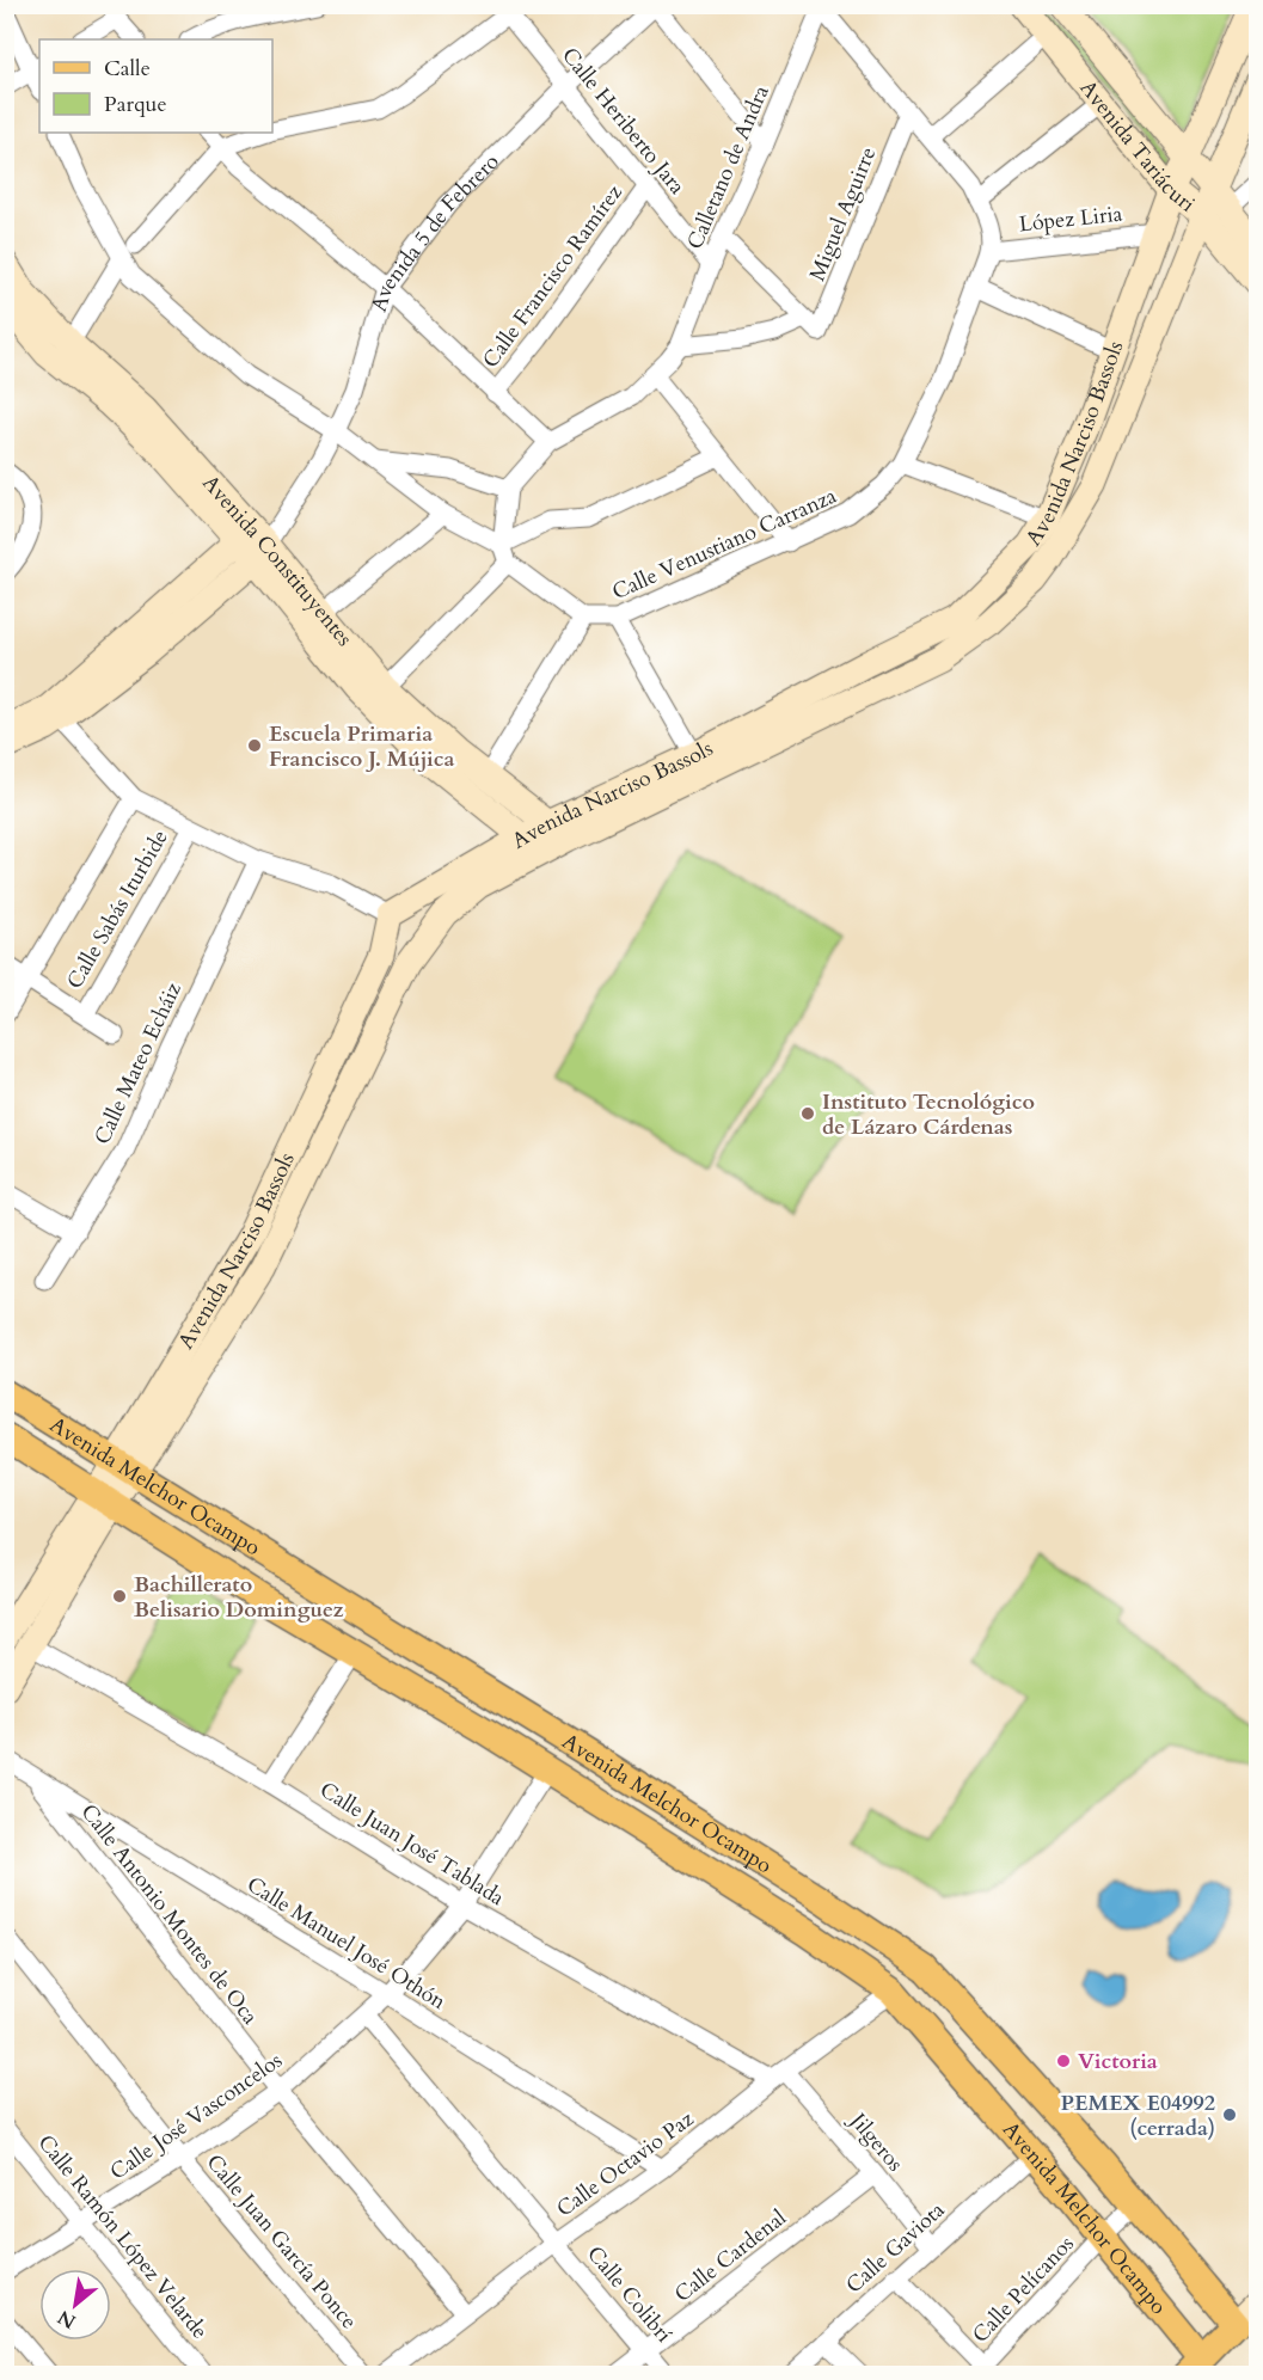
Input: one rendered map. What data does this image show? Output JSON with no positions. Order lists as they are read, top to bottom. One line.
{"streets":{"main road":["Avenida Melchor Ocampo"],"street":["Calle Heriberto Jara","Avenida Tariácuri","Calletano de Andra","Miguel Aguirre","López Liria","Avenida 5 de Febrero","Calle Francisco Ramírez","Avenida Narciso Bassols","Calle Venustiano Carranza","Avenida Constituyentes","Calle Sabás Iturbide","Calle Mateo Echáiz","Calle Juan José Tablada","Calle Antonio Montes de Oca","Calle Manuel José Othón","Calle José Vasconcelos","Jilgeros","Calle Octavio Paz","Calle Ramón López Velarde","Calle Juan García Ponce","Calle Gaviota","Calle Cardenal","Calle Pelícanos","Calle Colibrí"]},"crossings":[["Calle Heriberto Jara","Calletano de Andra"],["Calle Heriberto Jara","Avenida 5 de Febrero"],["Calle Heriberto Jara","Calle Francisco Ramírez"],["Avenida Tariácuri","Avenida Narciso Bassols"],["Calletano de Andra","Calle Venustiano Carranza"],["Miguel Aguirre","Calle Venustiano Carranza"],["López Liria","Avenida Narciso Bassols"],["López Liria","Calle Venustiano Carranza"],["Avenida 5 de Febrero","Avenida Constituyentes"],["Avenida Narciso Bassols","Avenida Constituyentes"],["Avenida Narciso Bassols","Avenida Melchor Ocampo"],["Avenida Narciso Bassols","Calle Juan José Tablada"],["Avenida Melchor Ocampo","Calle José Vasconcelos"],["Avenida Melchor Ocampo","Calle Octavio Paz"],["Avenida Melchor Ocampo","Calle Gaviota"],["Avenida Melchor Ocampo","Calle Pelícanos"],["Calle Juan José Tablada","Calle José Vasconcelos"],["Calle Juan José Tablada","Jilgeros"],["Calle Juan José Tablada","Calle Octavio Paz"],["Calle Antonio Montes de Oca","Calle Manuel José Othón"],["Calle Antonio Montes de Oca","Calle José Vasconcelos"],["Calle Antonio Montes de Oca","Calle Octavio Paz"],["Calle Manuel José Othón","Calle José Vasconcelos"],["Calle Manuel José Othón","Calle Octavio Paz"],["Calle José Vasconcelos","Calle Ramón López Velarde"],["Calle José Vasconcelos","Calle Juan García Ponce"],["Calle José Vasconcelos","Calle Colibrí"],["Jilgeros","Calle Octavio Paz"],["Jilgeros","Calle Gaviota"],["Jilgeros","Calle Cardenal"],["Calle Octavio Paz","Calle Colibrí"],["Calle Cardenal","Calle Colibrí"]],"places":["Escuela Primaria Francisco J. Mújica","Instituto Tecnológico de Lázaro Cárdenas","Bachillerato Belisario Dominguez","Victoria","PEMEX E04992 (cerrada)"],"legend":["Calle","Parque"],"north":"bottom left"}
